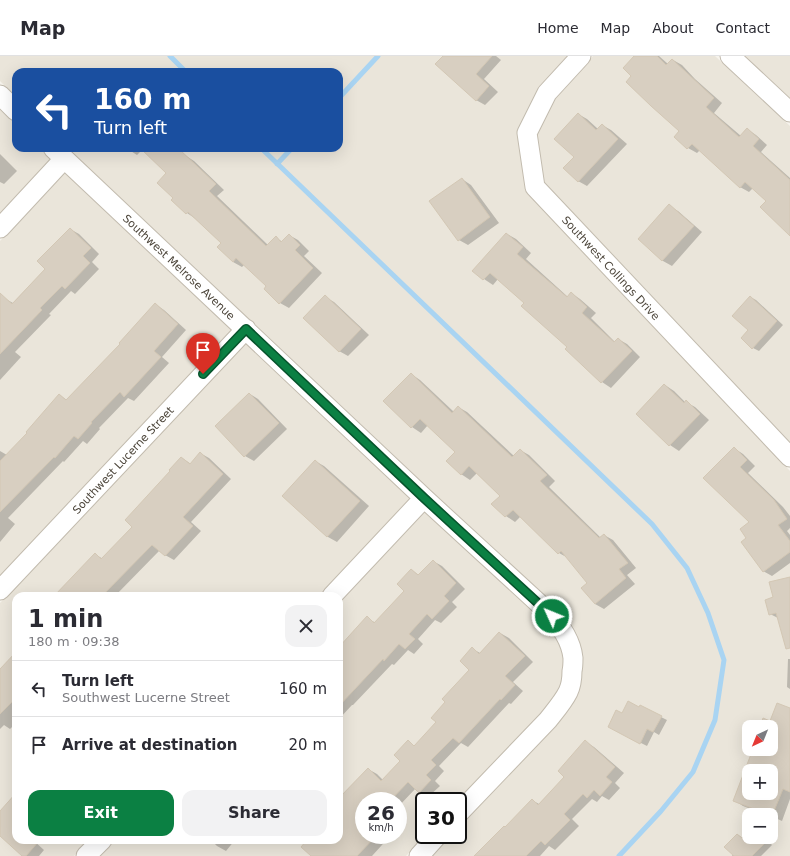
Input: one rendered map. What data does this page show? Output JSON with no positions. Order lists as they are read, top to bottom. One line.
{"streets":{"street":["Southwest Melrose Avenue","Southwest Collings Drive","Southwest Lucerne Street"]},"crossings":[["Southwest Melrose Avenue","Southwest Lucerne Street"]],"north":"bottom left","page":{"header":"Map","nav":["Home","Map","About","Contact"],"turn":["160 m","Turn left"],"heading":["1 min","180 m · 09:38"],"list":[{"name":"Turn left","note":"Southwest Lucerne Street","value":"160 m"},{"name":"Arrive at destination","value":"20 m"}],"map_buttons":["+","−"],"buttons":["Exit","Share"],"speed":"26 km/h","limit":"30"}}
